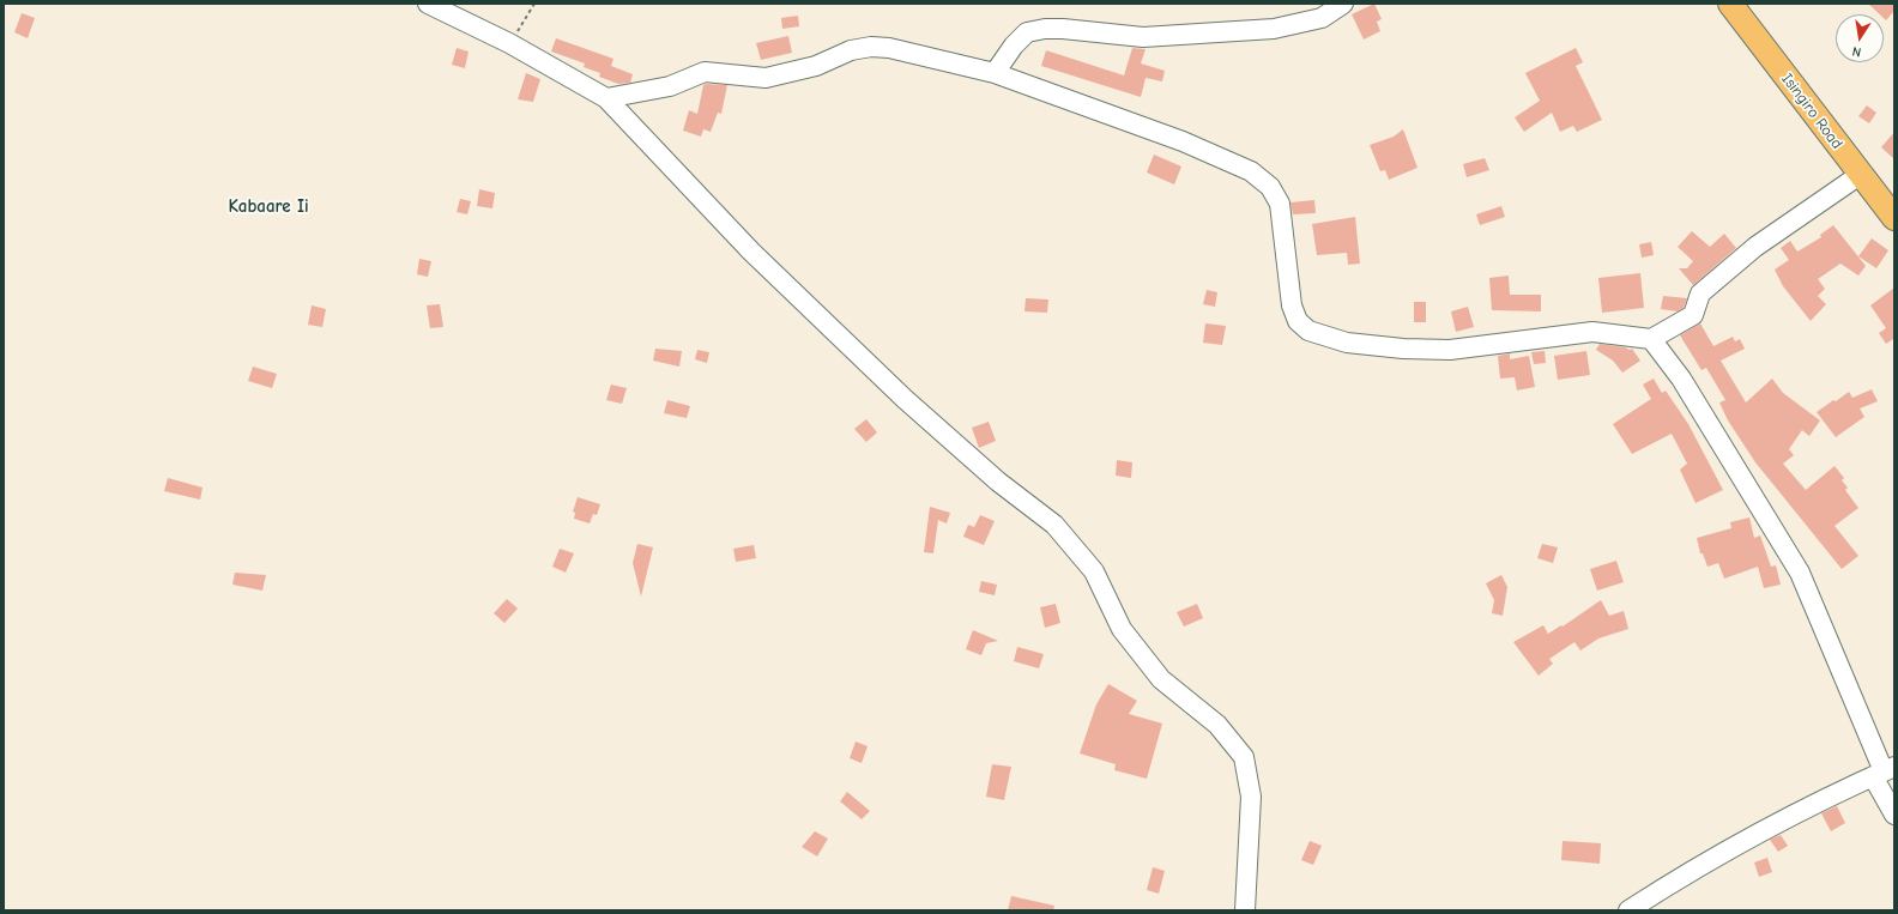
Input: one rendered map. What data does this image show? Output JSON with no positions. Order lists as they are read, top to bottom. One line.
{"streets":{"main road":["Isingiro Road"]},"districts":["Kabaare Ii"],"north":"bottom"}
